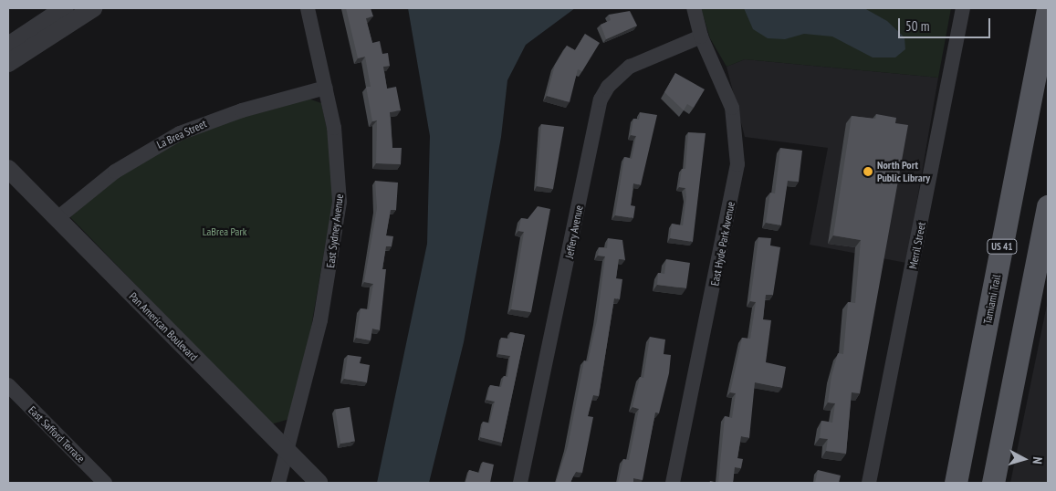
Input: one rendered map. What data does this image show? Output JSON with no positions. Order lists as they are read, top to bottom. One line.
{"streets":{"main road":["US 41","Tamiami Trail"],"street":["La Brea Street","East Sydney Avenue","Jeffery Avenue","East Hyde Park Avenue","Merril Street","Pan American Boulevard","East Safford Terrace"]},"crossings":[["La Brea Street","East Sydney Avenue"],["La Brea Street","Pan American Boulevard"],["East Sydney Avenue","Pan American Boulevard"],["Jeffery Avenue","East Hyde Park Avenue"]],"parks":["LaBrea Park"],"places":["North Port Public Library"],"scale_bar":"50 m","north":"right"}
